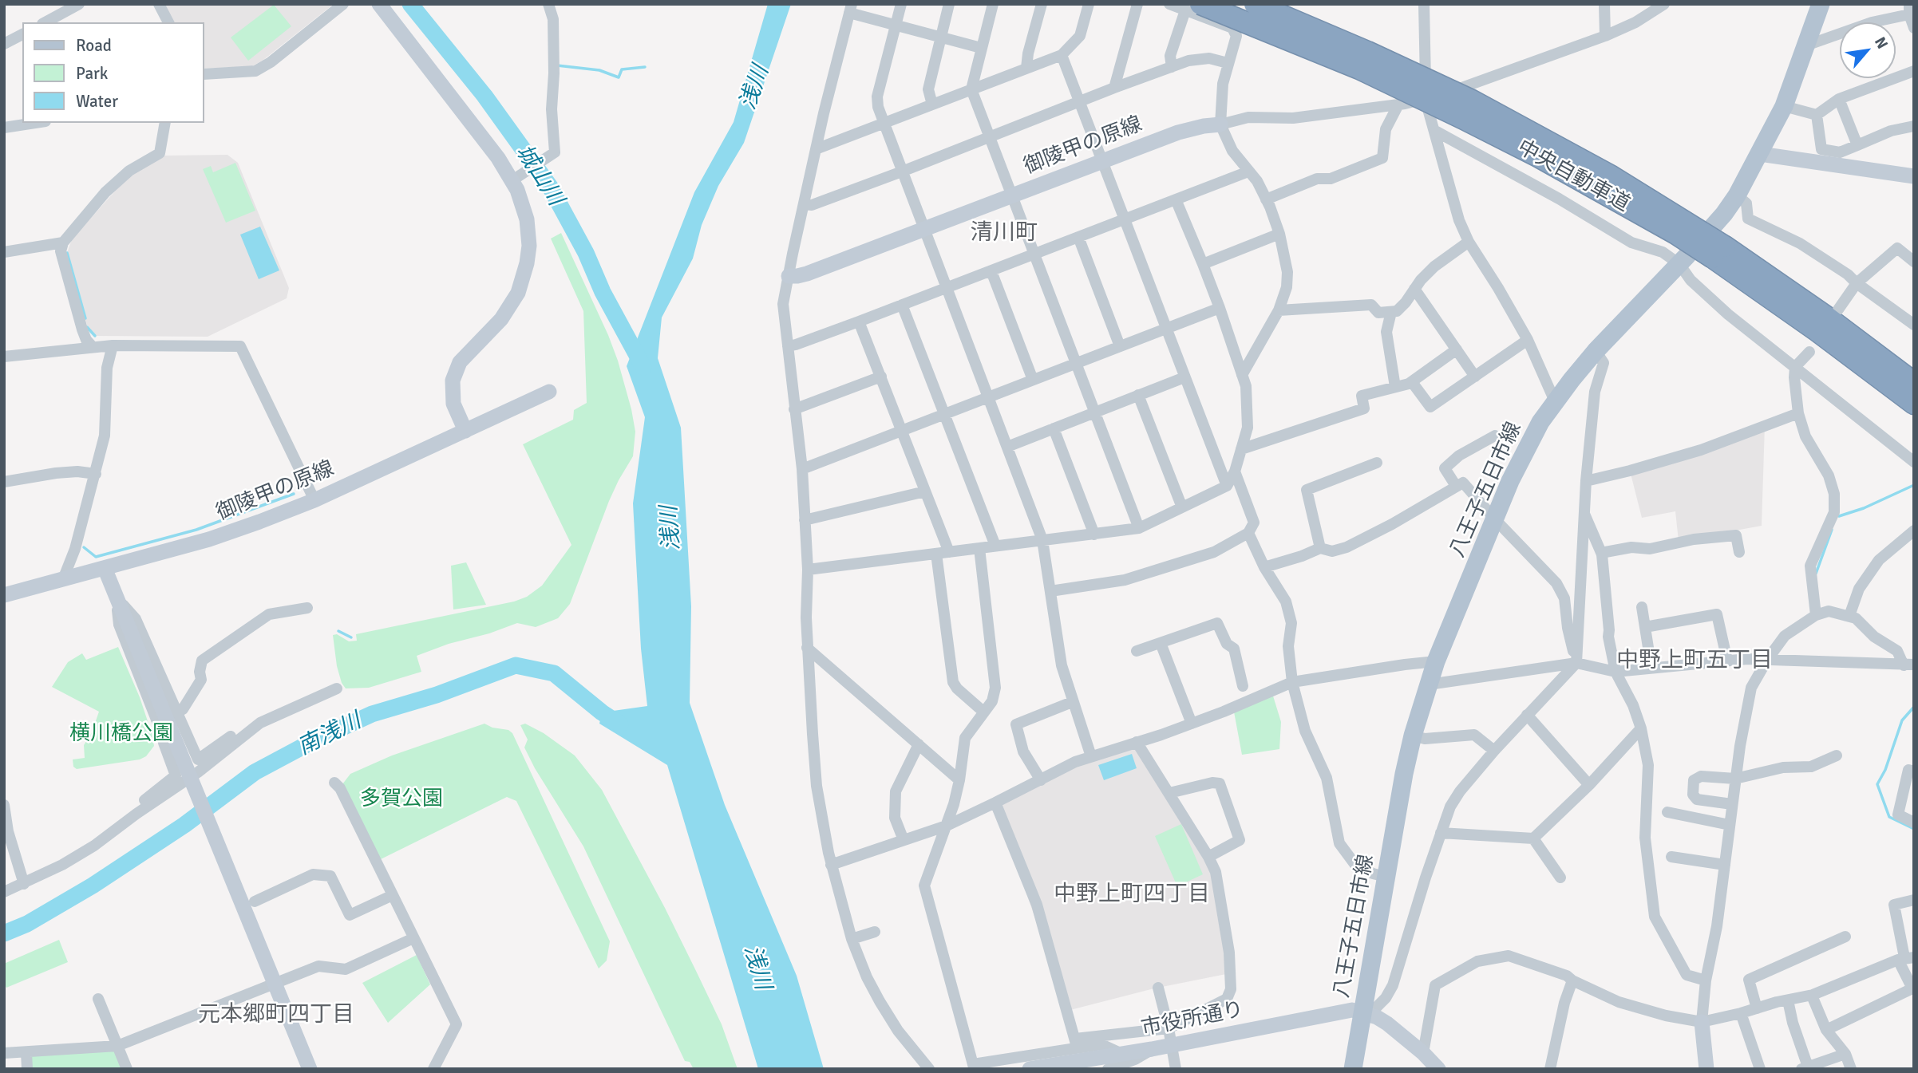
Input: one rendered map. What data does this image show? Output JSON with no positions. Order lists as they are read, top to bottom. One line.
{"streets":{"highway":["中央自動車道"],"main road":["八王子五日市線"],"street":["御陵甲の原線","市役所通り"]},"crossings":[["八王子五日市線","市役所通り"]],"districts":["清川町","中野上町五丁目","中野上町四丁目","元本郷町四丁目"],"water":["浅川","城山川","南浅川"],"parks":["横川橋公園","多賀公園"],"legend":["Road","Park","Water"],"north":"top right"}
